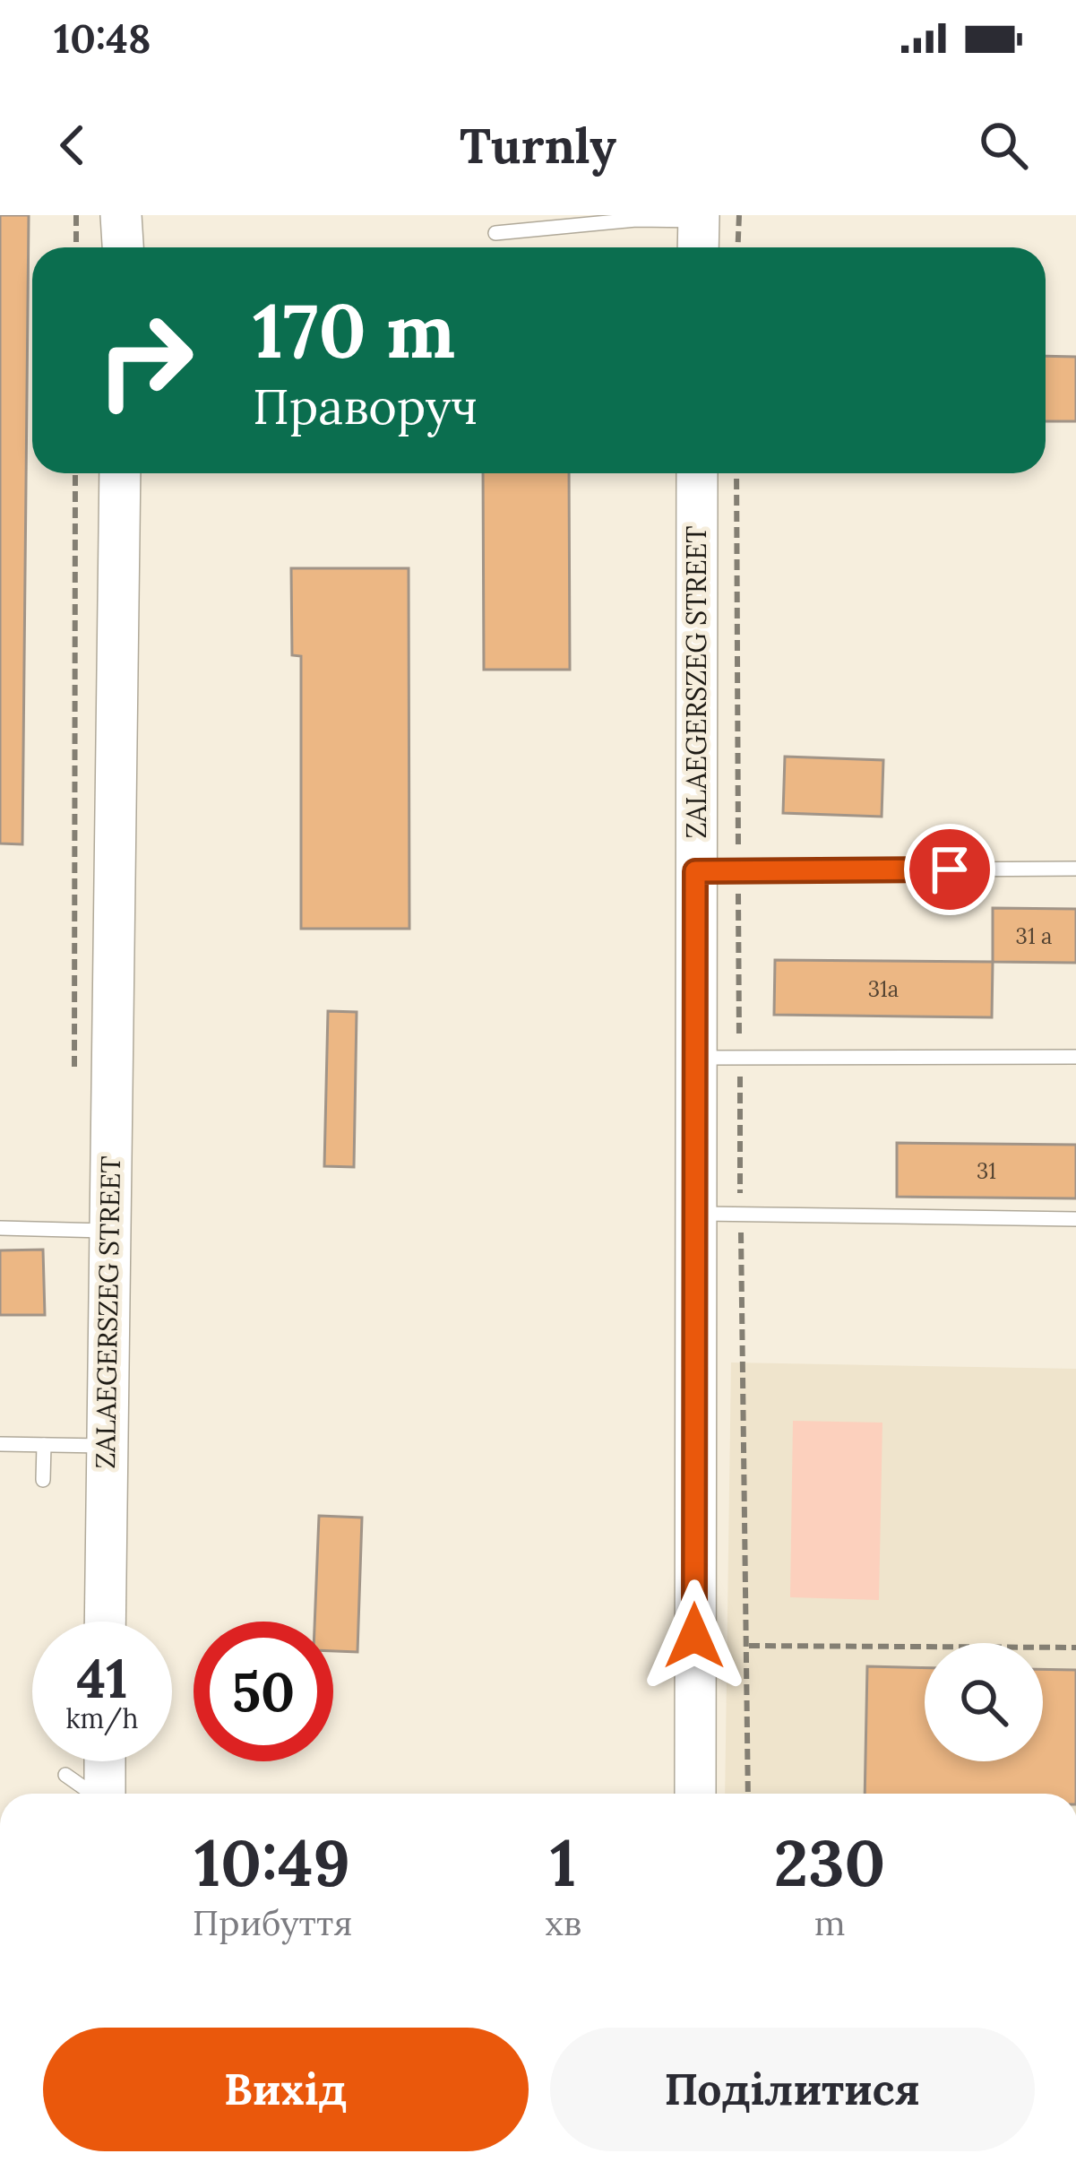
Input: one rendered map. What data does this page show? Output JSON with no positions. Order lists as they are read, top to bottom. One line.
{"streets":{"main road":["ZALAEGERSZEG STREET"]},"house_numbers":["31 а","31а","31"],"page":{"status":"10:48","header":"Turnly","turn":["170 m","Праворуч"],"speed":"41 km/h","limit":"50","eta":["10:49","Прибуття","1","хв","230","m"],"buttons":["Вихід","Поділитися"]}}
